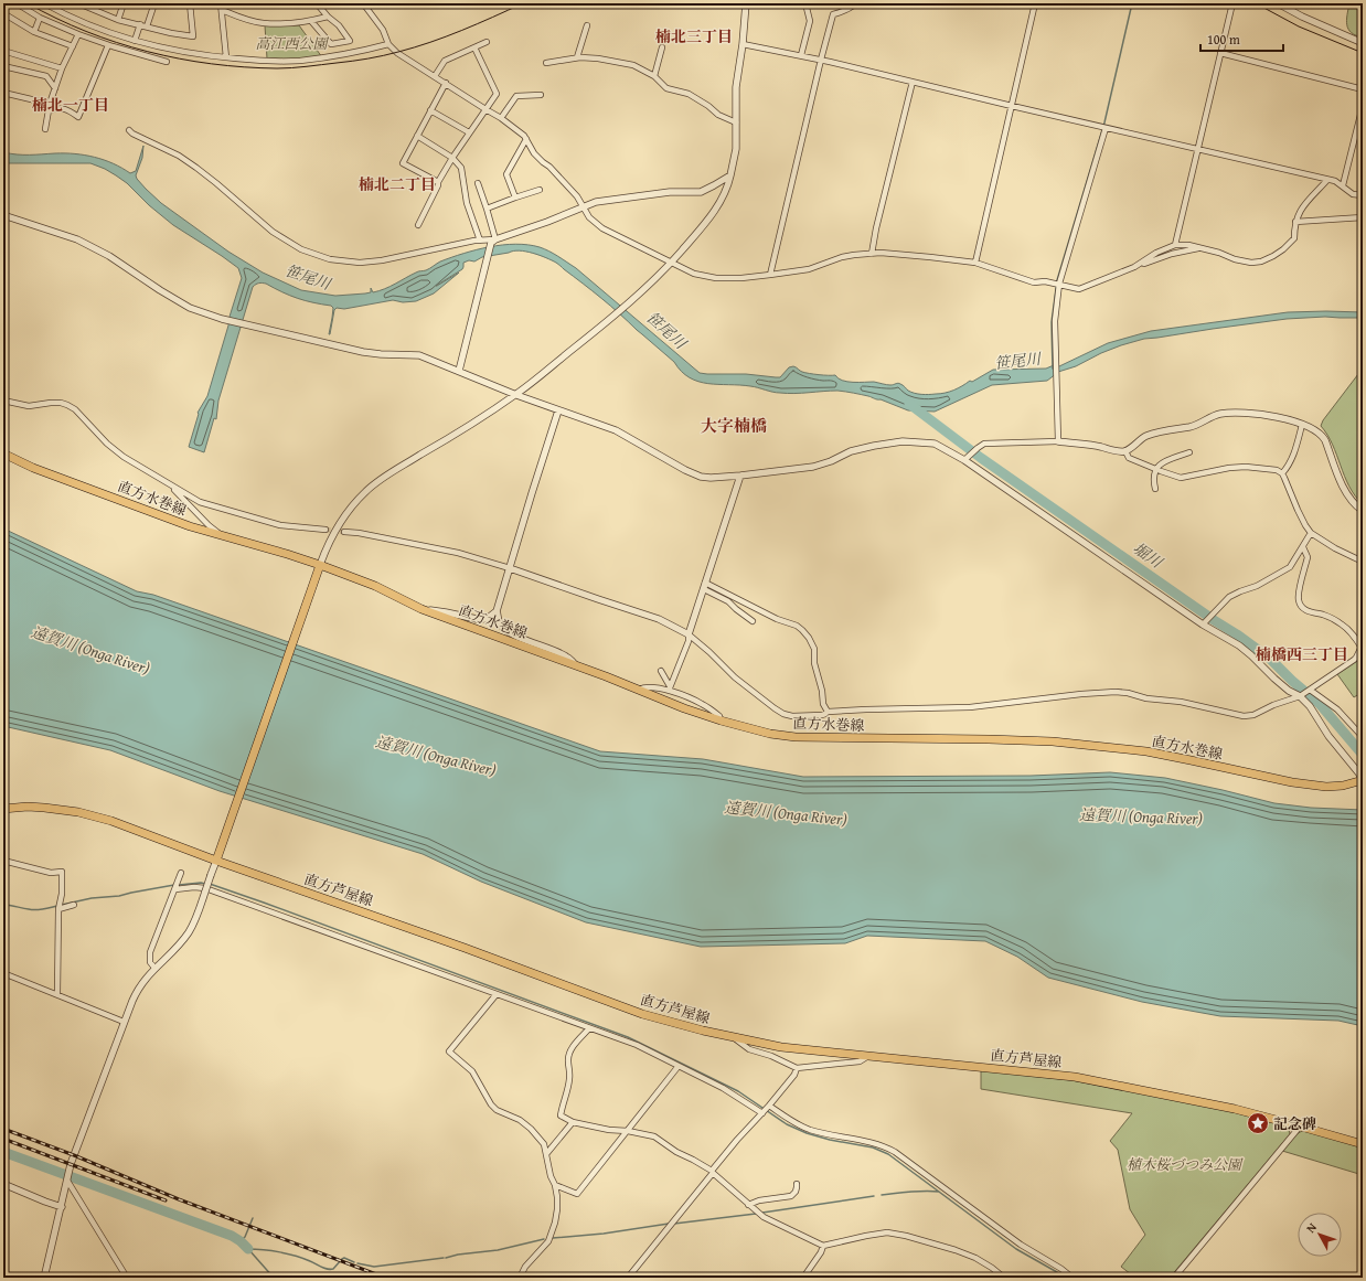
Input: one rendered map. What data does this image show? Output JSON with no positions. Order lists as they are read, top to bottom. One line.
{"streets":{"main road":["直方水巻線","直方芦屋線"]},"districts":["楠北三丁目","楠北一丁目","楠北二丁目","大字楠橋","楠橋西三丁目"],"water":["笹尾川","堀川","遠賀川 (Onga River)"],"parks":["高江西公園","植木桜づつみ公園"],"places":{"place":["記念碑"]},"scale_bar":"100 m","north":"top left"}
